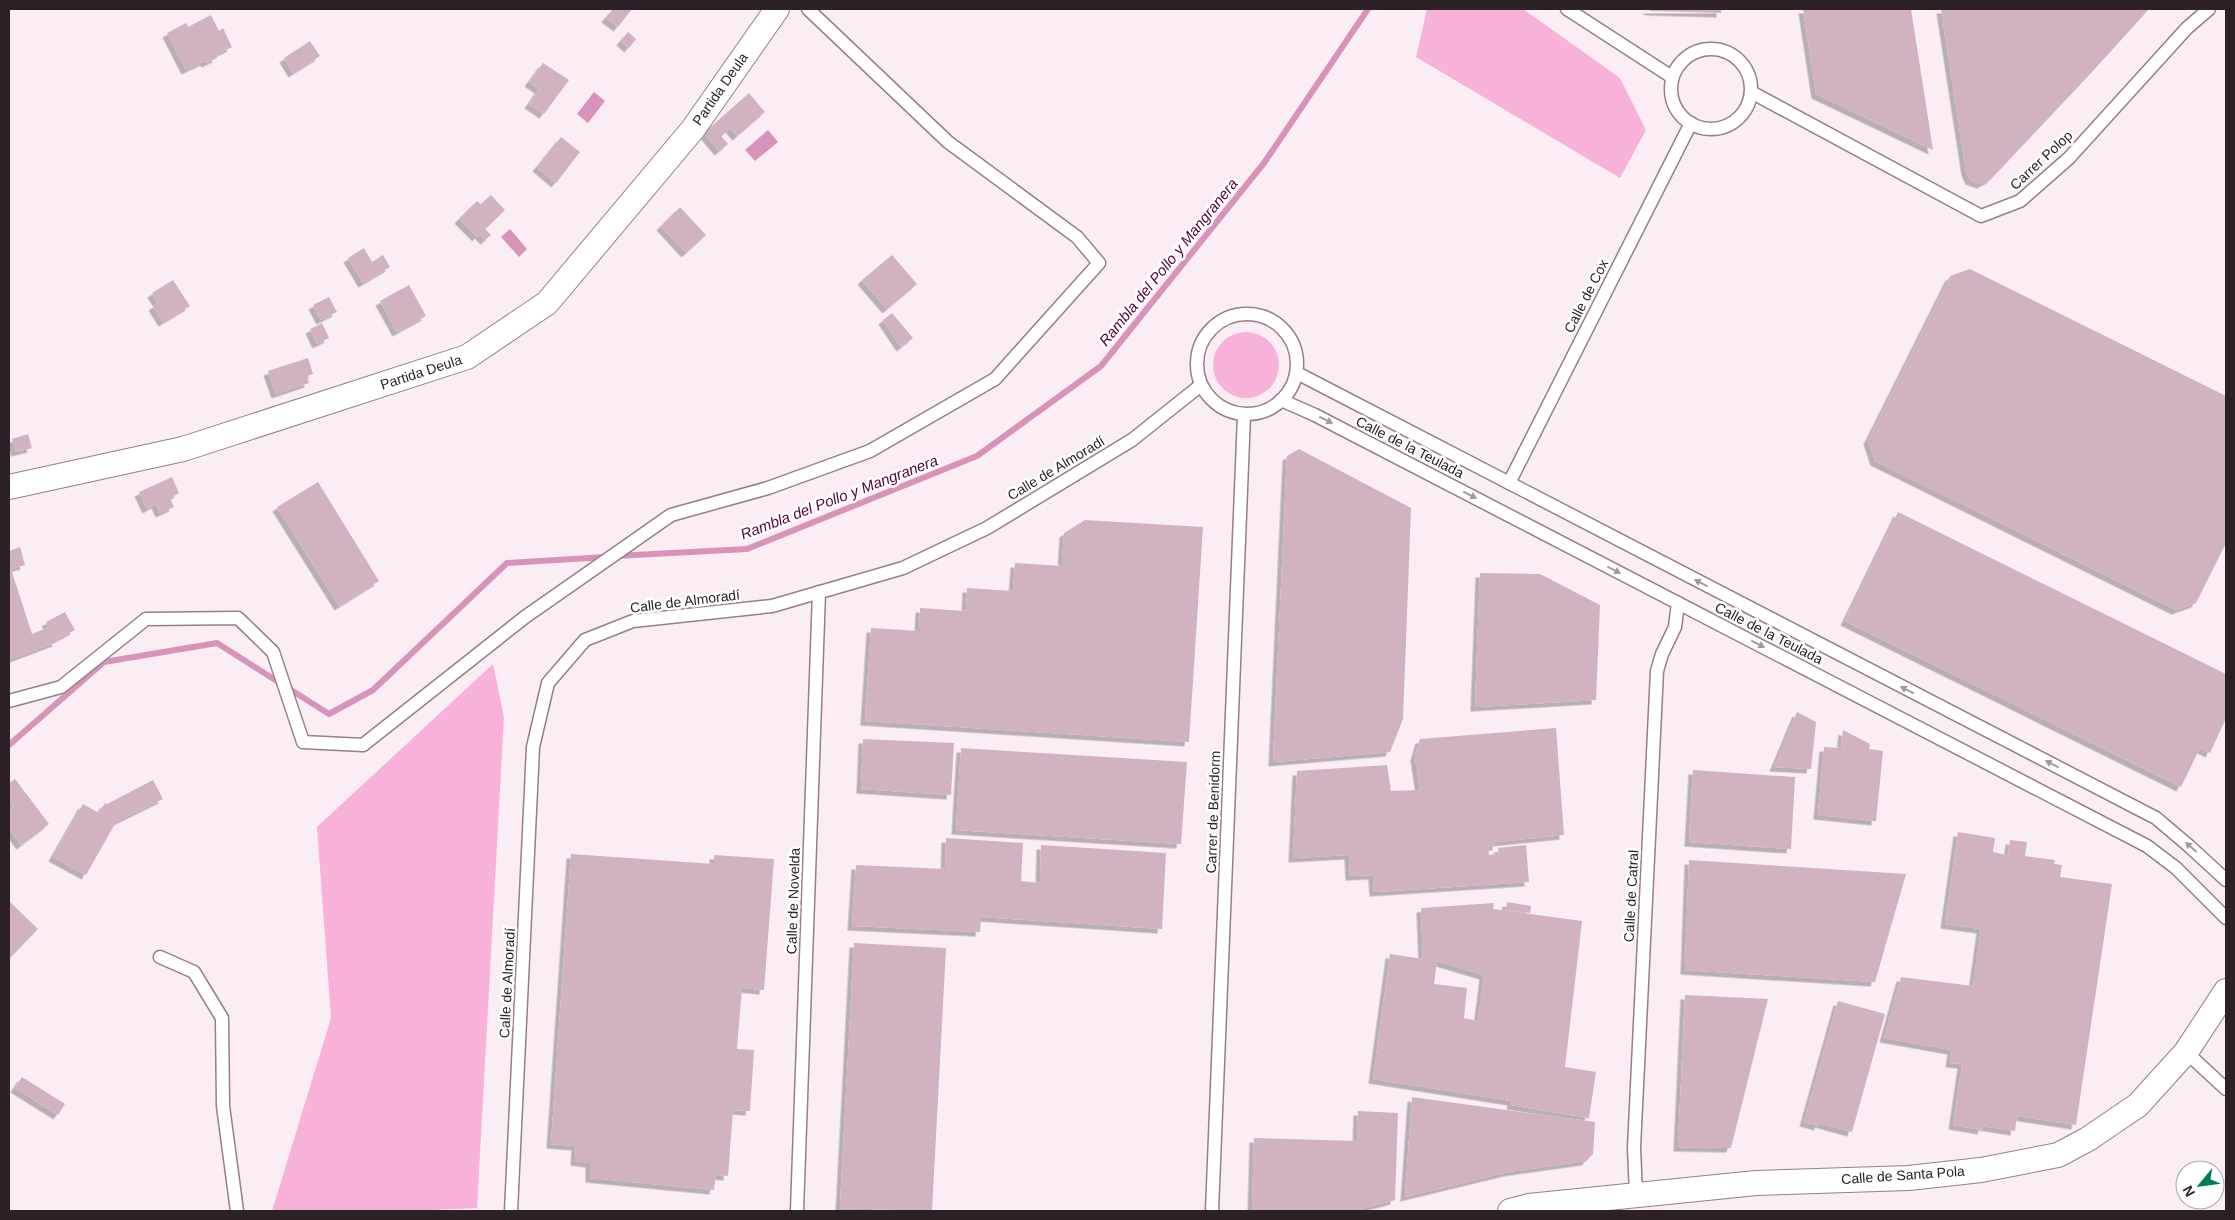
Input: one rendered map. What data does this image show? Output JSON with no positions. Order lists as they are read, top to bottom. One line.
{"streets":{"street":["Partida Deula","Calle de Santa Pola"],"lane":["Carrer Polop","Calle de Cox","Calle de la Teulada","Calle de Almoradí","Carrer de Benidorm","Calle de Catral","Calle de Novelda"]},"crossings":[["Carrer Polop","Calle de Cox"],["Calle de Cox","Calle de la Teulada"],["Calle de la Teulada","Calle de Almoradí"],["Calle de la Teulada","Carrer de Benidorm"],["Calle de la Teulada","Calle de Catral"],["Calle de Almoradí","Carrer de Benidorm"],["Calle de Almoradí","Calle de Novelda"],["Calle de Catral","Calle de Santa Pola"]],"water":["Rambla del Pollo y Mangranera"],"north":"bottom left"}
